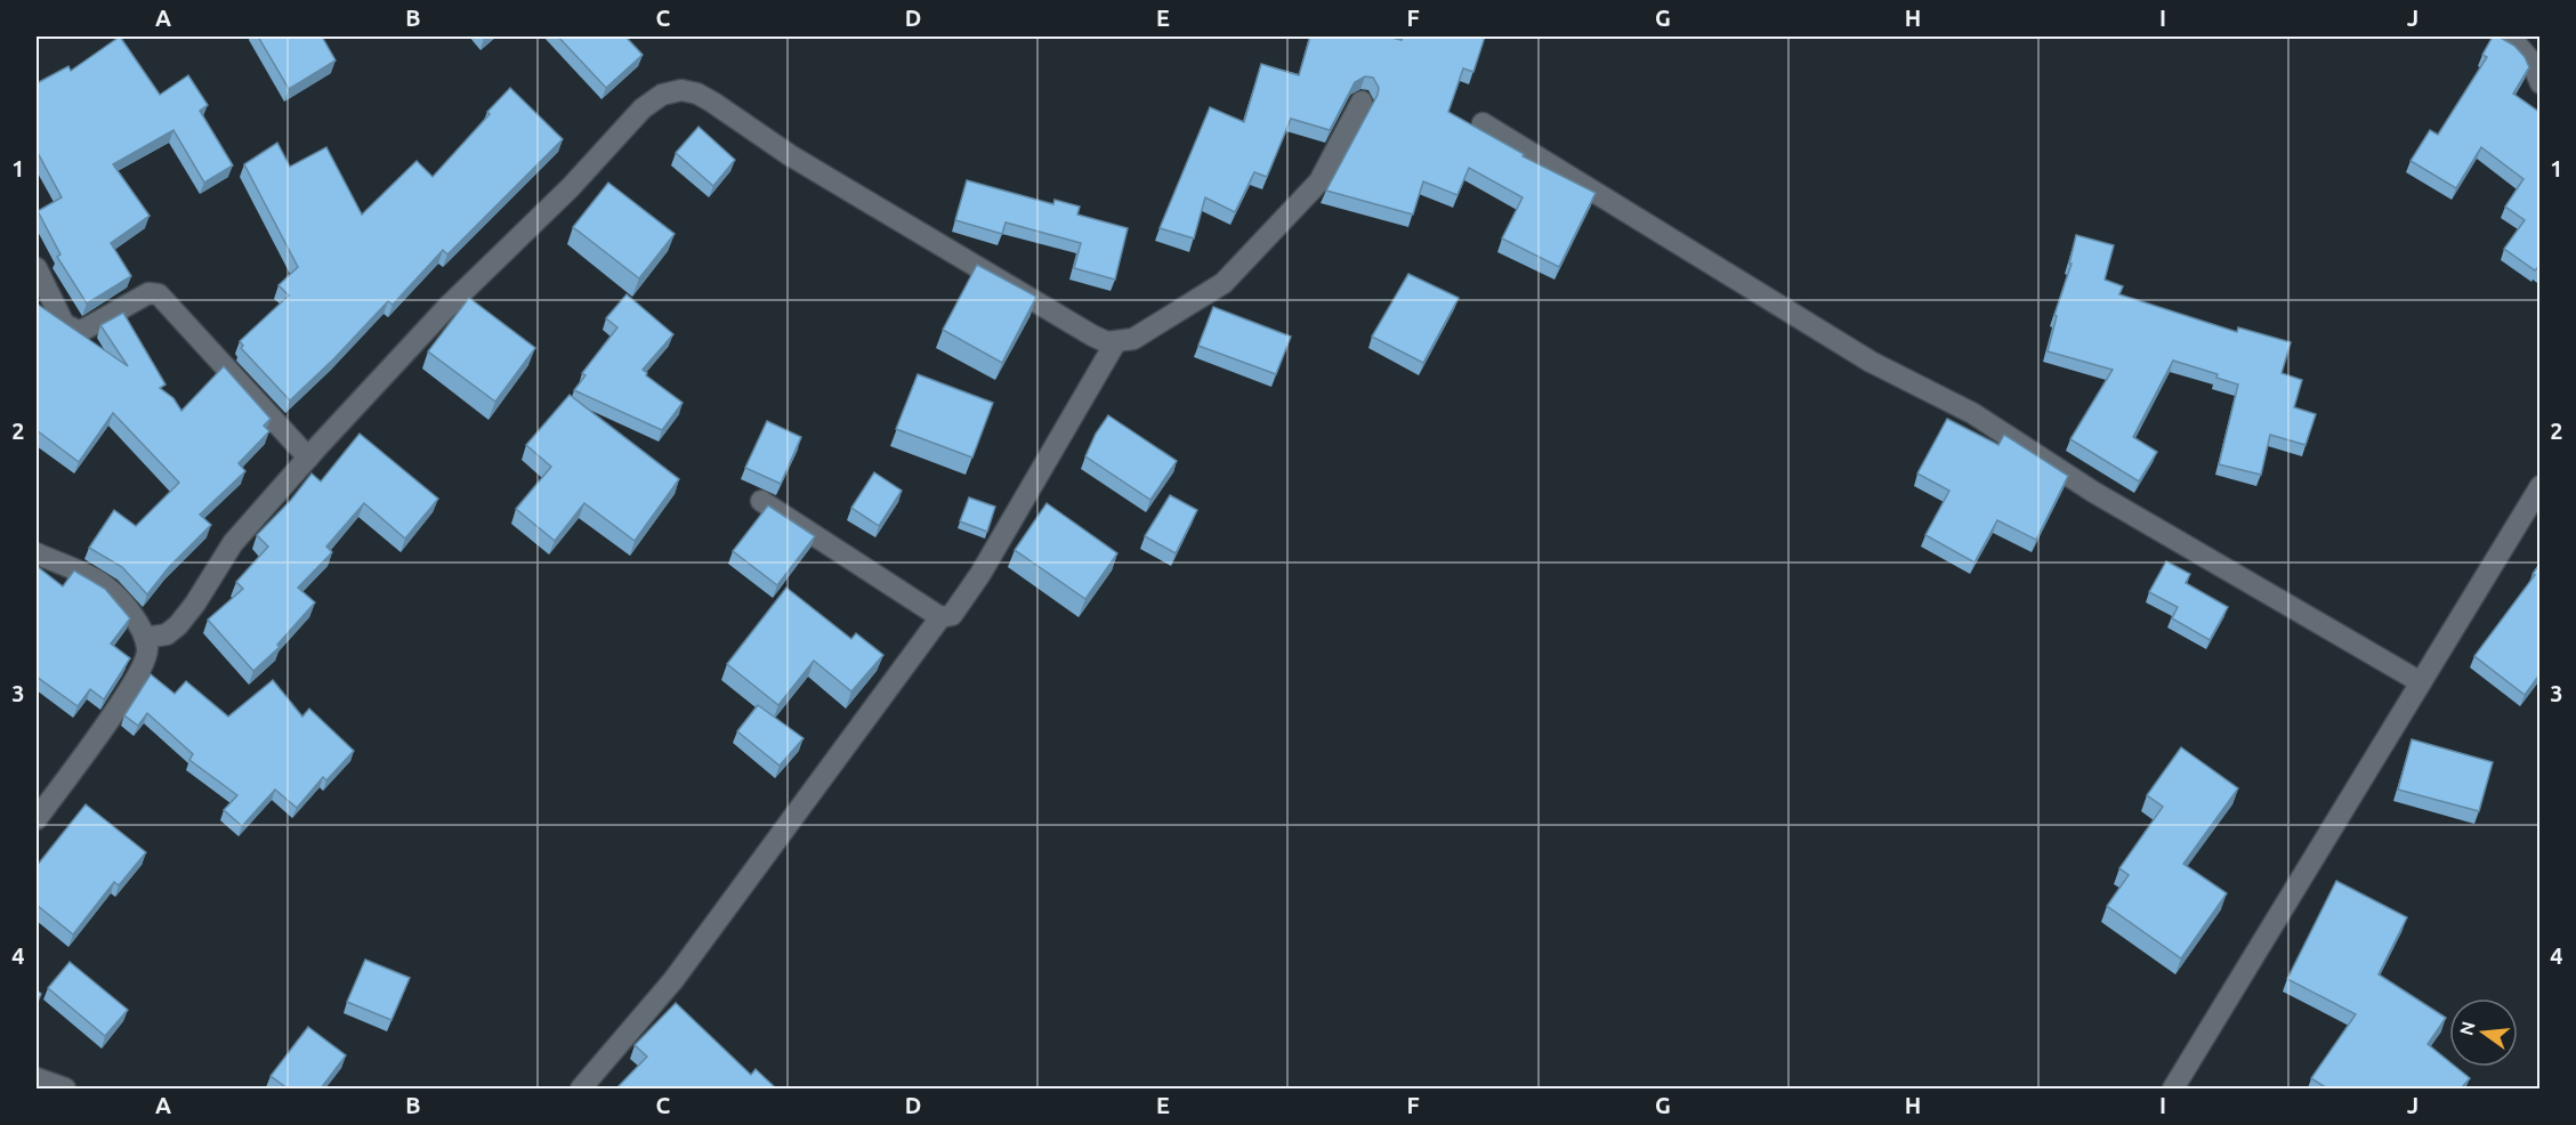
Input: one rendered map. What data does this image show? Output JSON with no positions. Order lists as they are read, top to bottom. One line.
{"north":"left","grid":{"columns":["A","B","C","D","E","F","G","H","I","J"],"rows":["1","2","3","4"]}}
